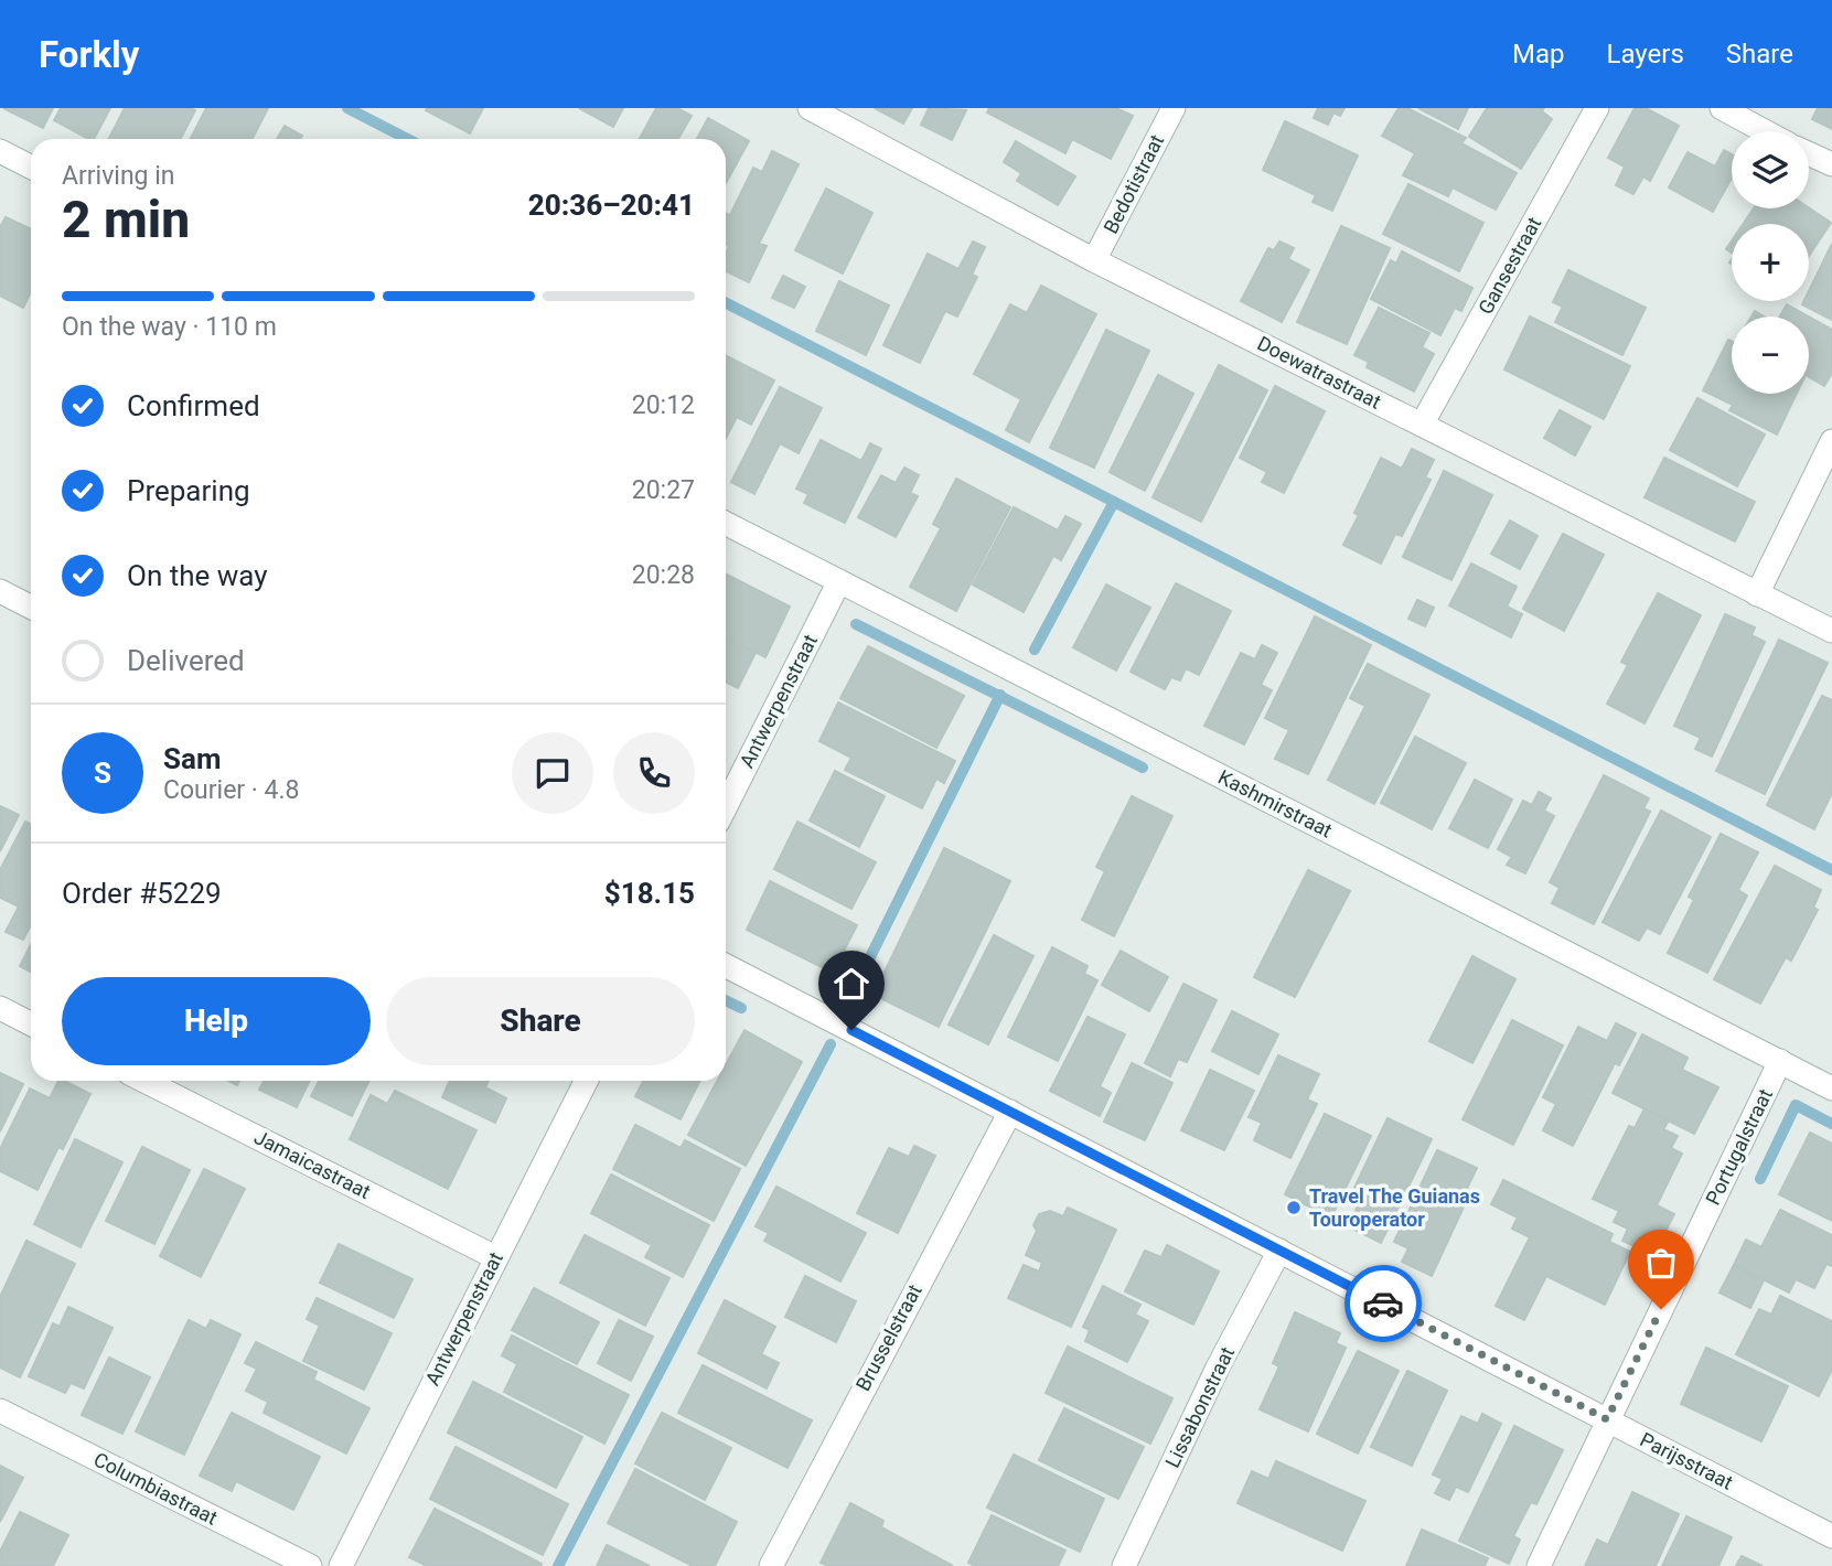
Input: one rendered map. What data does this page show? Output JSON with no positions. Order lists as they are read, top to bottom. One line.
{"streets":{"street":["Bedotistraat","Gansestraat","Doewatrastraat","Antwerpenstraat","Kashmirstraat","Portugalstraat","Jamaicastraat","Brusselstraat","Lissabonstraat","Parijsstraat","Columbiastraat"]},"crossings":[["Bedotistraat","Doewatrastraat"],["Gansestraat","Doewatrastraat"],["Antwerpenstraat","Kashmirstraat"],["Antwerpenstraat","Jamaicastraat"],["Kashmirstraat","Portugalstraat"],["Portugalstraat","Parijsstraat"],["Brusselstraat","Parijsstraat"],["Lissabonstraat","Parijsstraat"]],"places":["Travel The Guianas Touroperator"],"page":{"header":"Forkly","nav":["Map","Layers","Share"],"map_buttons":["+","−"],"heading":["2 min","Arriving in","20:36–20:41"],"panel":["Sam","Courier · 4.8","Order #5229","$18.15"],"bar":"On the way · 110 m","list":[["Confirmed","20:12"],["Preparing","20:27"],["On the way","20:28"],"Delivered"],"round":"S","buttons":["Help","Share"]}}
